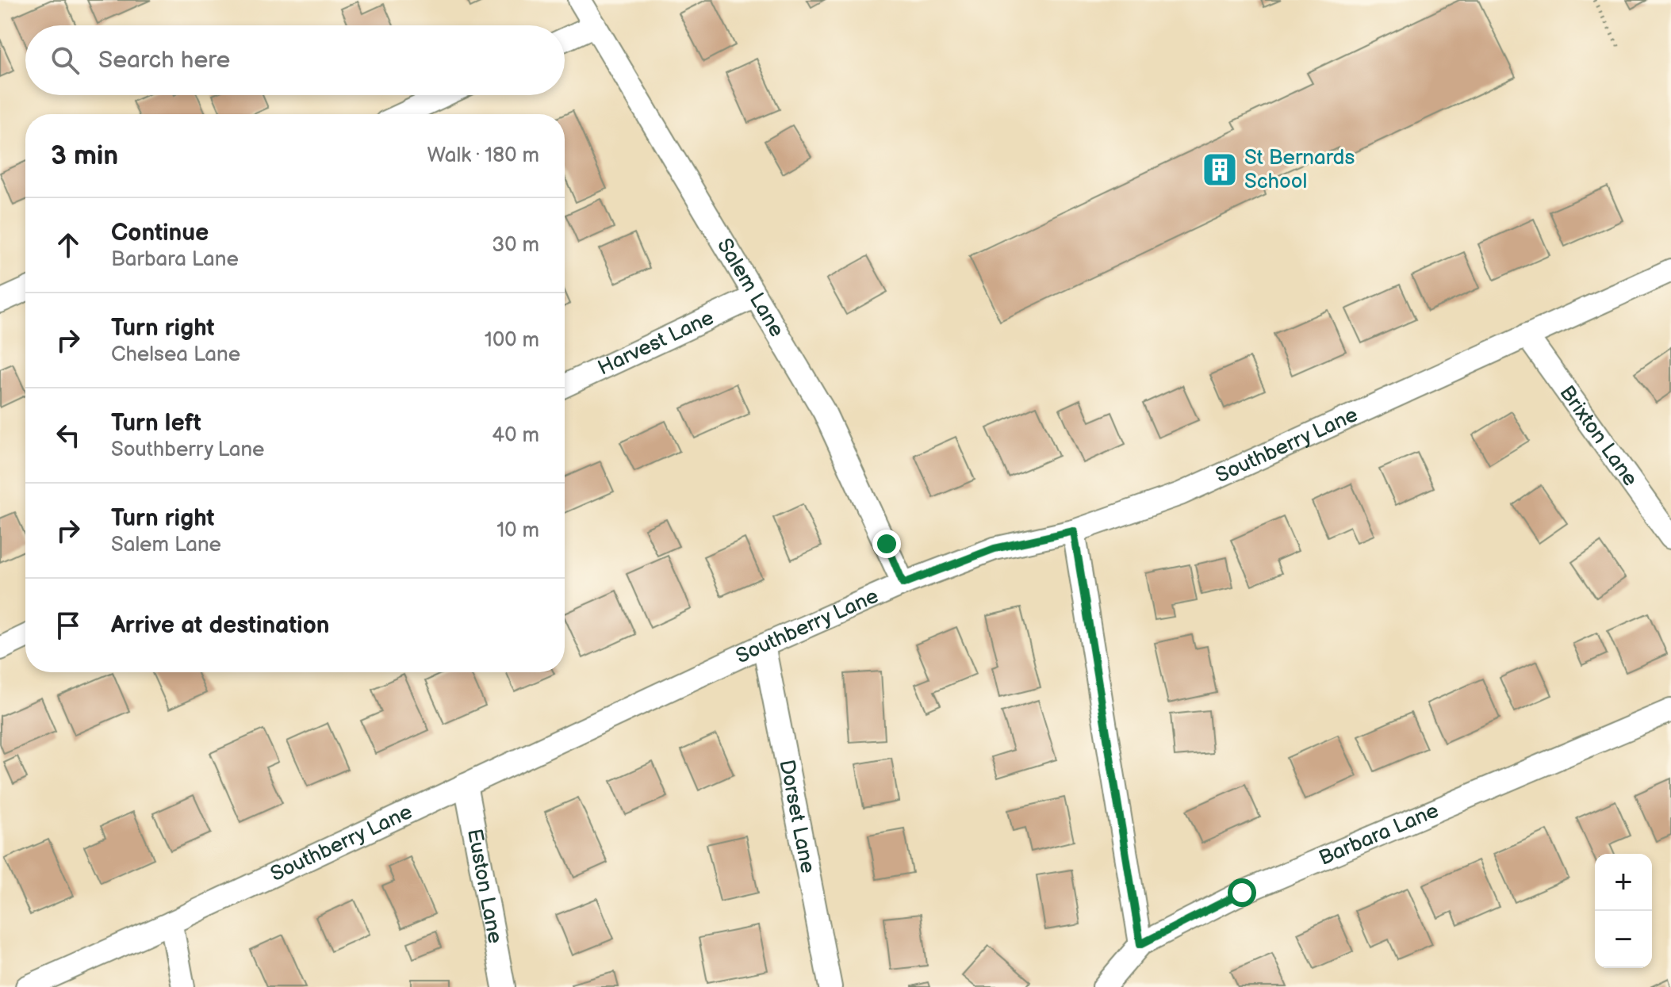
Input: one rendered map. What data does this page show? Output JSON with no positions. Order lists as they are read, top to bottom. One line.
{"streets":{"street":["Salem Lane","Harvest Lane","Brixton Lane","Southberry Lane","Dorset Lane","Barbara Lane","Euston Lane"]},"crossings":[["Salem Lane","Harvest Lane"],["Salem Lane","Southberry Lane"],["Brixton Lane","Southberry Lane"],["Southberry Lane","Dorset Lane"],["Southberry Lane","Euston Lane"]],"places":{"building":["St Bernards School"]},"page":{"search":"Search here","heading":["3 min","Walk · 180 m"],"list":[["Continue","Barbara Lane","30 m"],["Turn right","Chelsea Lane","100 m"],["Turn left","Southberry Lane","40 m"],["Turn right","Salem Lane","10 m"],"Arrive at destination"],"map_buttons":["+","−"]}}
